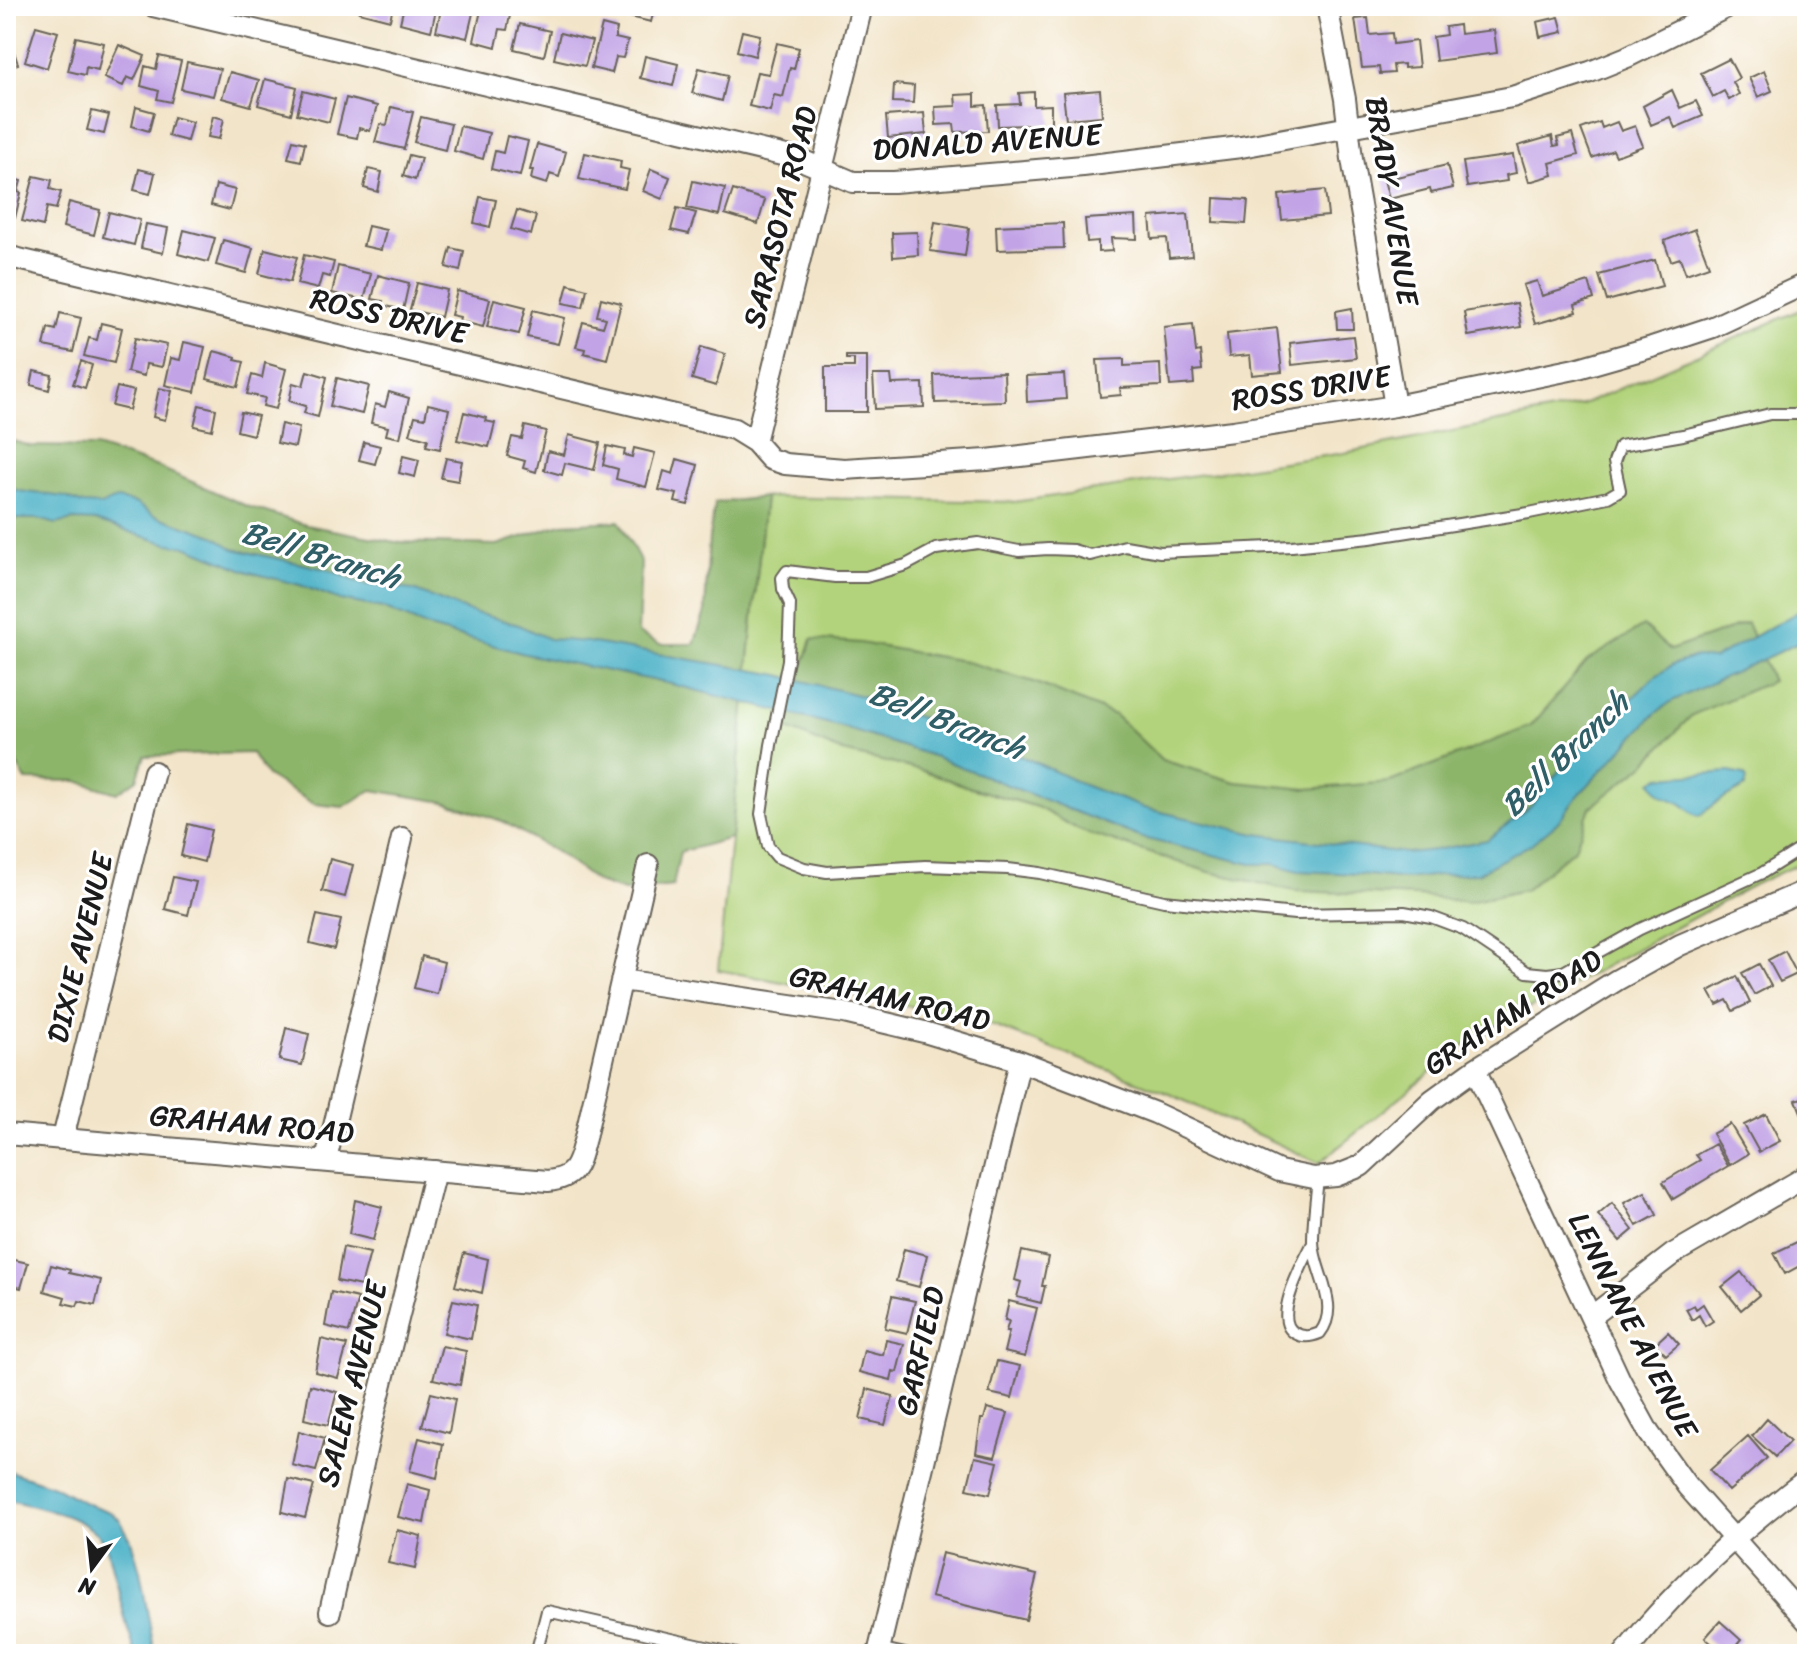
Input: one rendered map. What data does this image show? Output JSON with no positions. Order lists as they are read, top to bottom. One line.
{"streets":{"street":["DONALD AVENUE","BRADY AVENUE","SARASOTA ROAD","ROSS DRIVE","DIXIE AVENUE","GRAHAM ROAD","LENNANE AVENUE","GARFIELD","SALEM AVENUE"]},"crossings":[["DONALD AVENUE","BRADY AVENUE"],["DONALD AVENUE","SARASOTA ROAD"],["BRADY AVENUE","ROSS DRIVE"],["SARASOTA ROAD","ROSS DRIVE"],["DIXIE AVENUE","GRAHAM ROAD"],["GRAHAM ROAD","LENNANE AVENUE"],["GRAHAM ROAD","GARFIELD"],["GRAHAM ROAD","SALEM AVENUE"]],"water":["Bell Branch"],"north":"bottom"}
